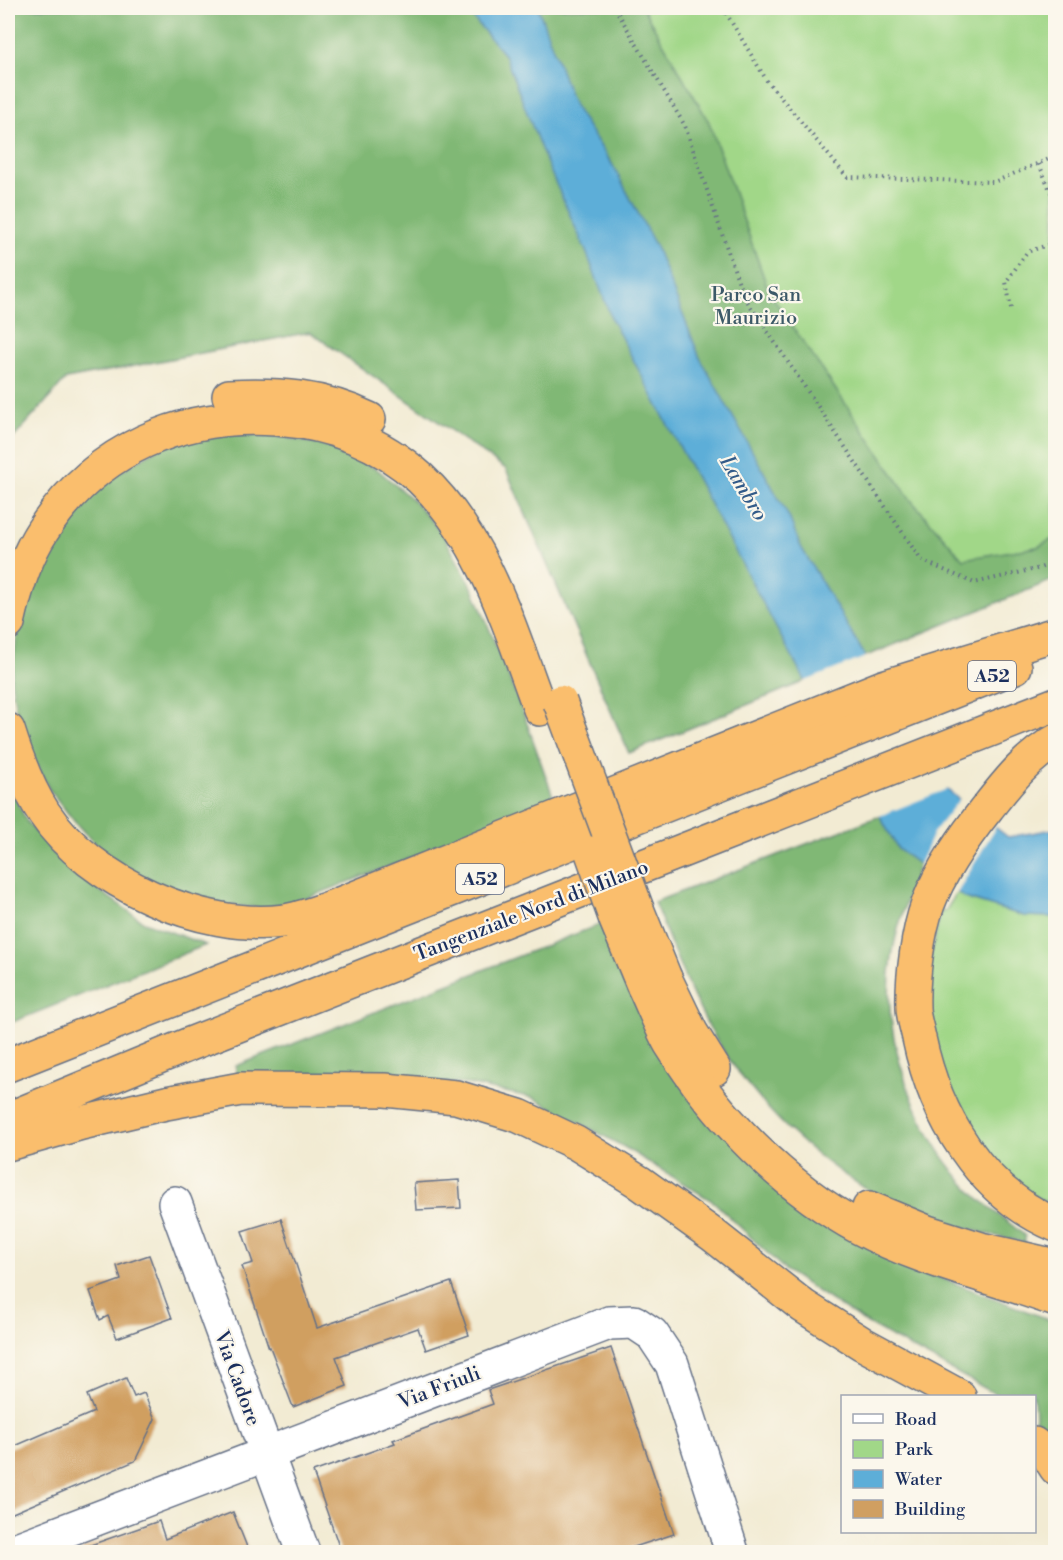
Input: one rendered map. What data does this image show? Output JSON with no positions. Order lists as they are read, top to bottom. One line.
{"streets":{"highway":["A52","Tangenziale Nord di Milano"],"street":["Via Cadore","Via Friuli"]},"crossings":[["Via Cadore","Via Friuli"]],"water":["Lambro"],"parks":["Parco San Maurizio"],"legend":["Road","Park","Water","Building"]}
